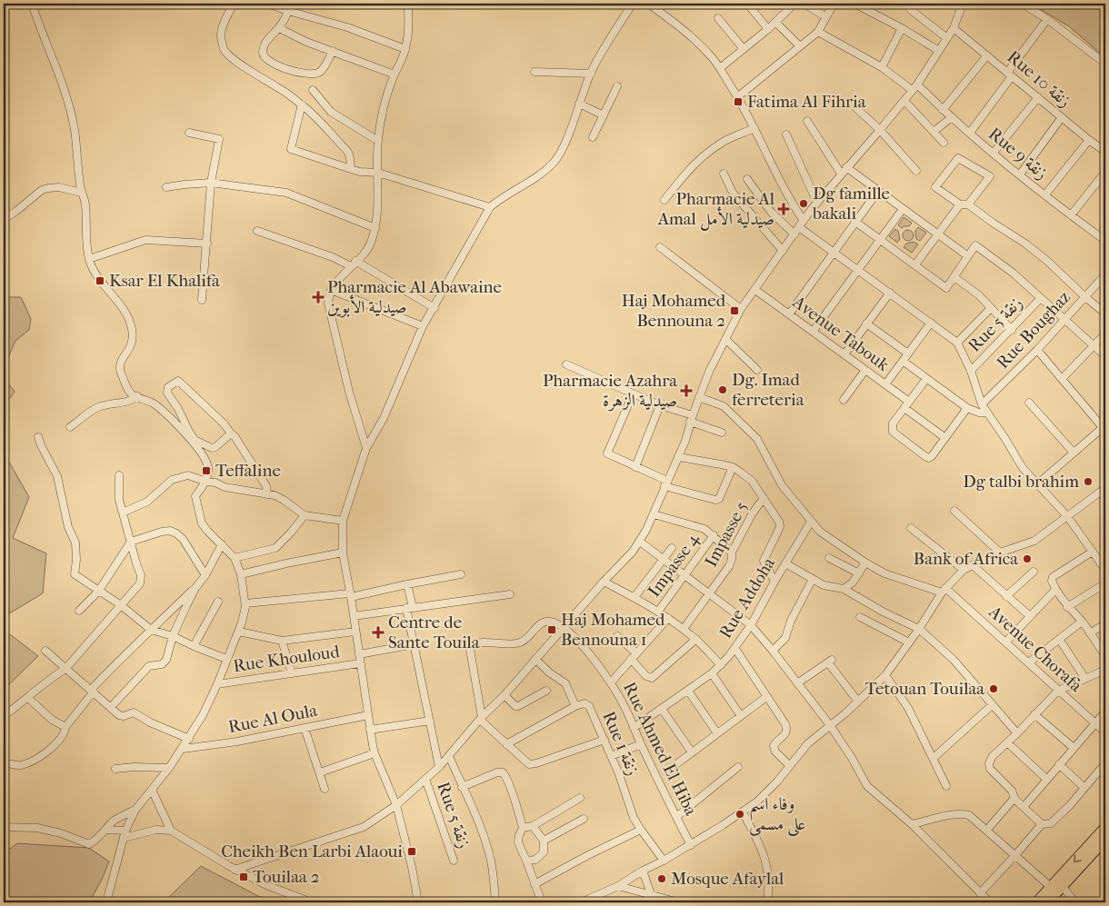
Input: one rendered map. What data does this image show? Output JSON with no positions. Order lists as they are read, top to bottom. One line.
{"streets":{"street":["Rue 10 زنقة","Rue 9 زنقة","Rue 5 زنقة","Rue Boughaz","Avenue Tabouk","Impasse 5","Impasse 4","Rue Addoha","Avenue Chorafa","Rue Khouloud","Rue Al Oula","Rue 1 زنقة","Rue Ahmed El Hiba"]},"crossings":[["Rue Addoha","Rue Ahmed El Hiba"]],"places":{"transit":["Fatima Al Fihria","Ksar El Khalifa","Haj Mohamed Bennouna 2","Teffaline","Haj Mohamed Bennouna 1","Cheikh Ben Larbi Alaoui","Touilaa 2"],"other":["Dg famille bakali","Dg. Imad ferreteria","Dg talbi brahim","Bank of Africa","Tetouan Touilaa","وفاء اسم على مسمى","Mosque Afaylal"],"health":["Pharmacie Al Amal صيدلية الأمل","Pharmacie Al Abawaine صيدلية الأبوين","Pharmacie Azahra صيدلية الزهرة","Centre de Sante Touila"]}}
